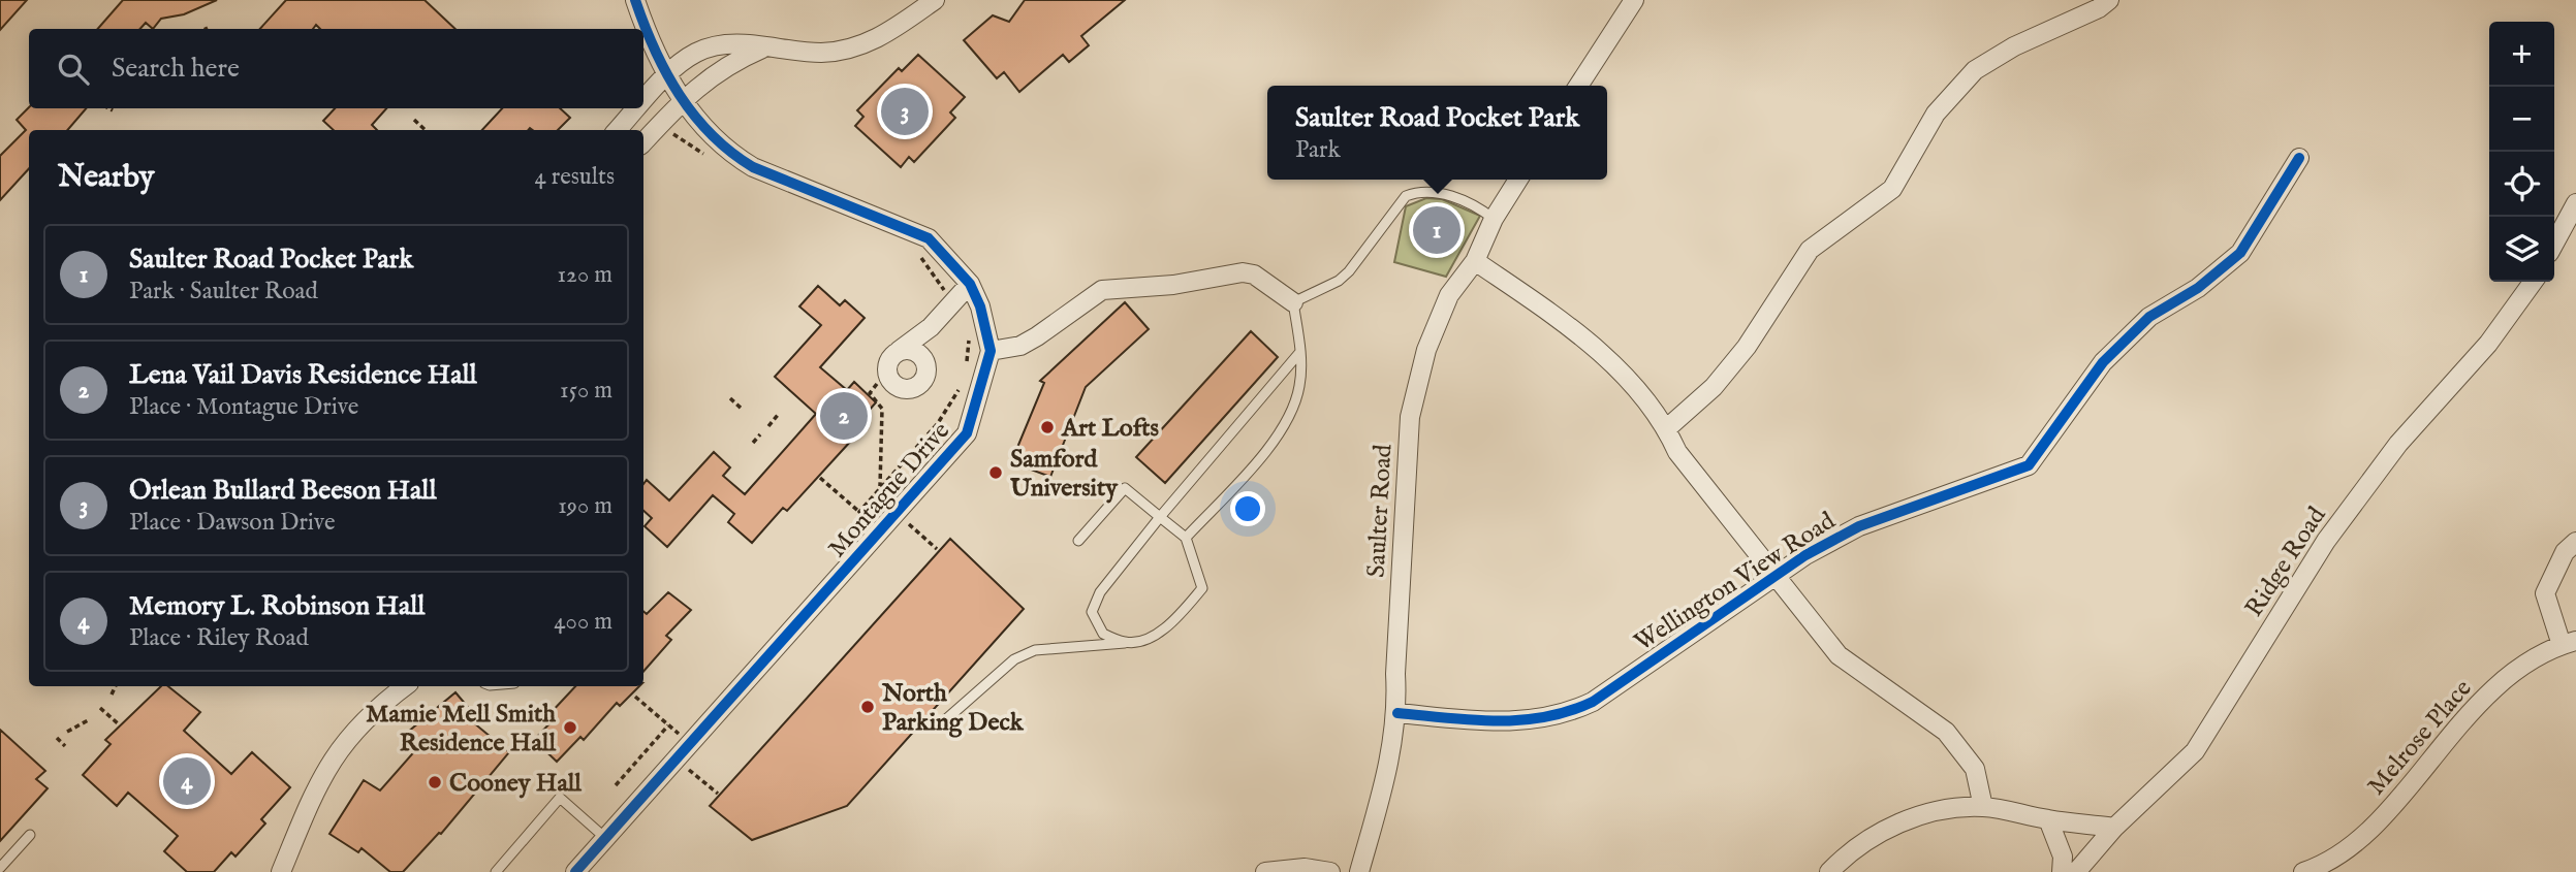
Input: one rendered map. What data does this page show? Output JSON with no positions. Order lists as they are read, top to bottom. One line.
{"streets":{"street":["Montague Drive","Saulter Road","Ridge Road","Wellington View Road","Melrose Place"]},"crossings":[["Saulter Road","Wellington View Road"]],"places":["Art Lofts","Samford University","North Parking Deck","Mamie Mell Smith Residence Hall","Cooney Hall"],"page":{"map_buttons":["+","−"],"search":"Search here","pins":["3","1","2","4"],"popup":["Saulter Road Pocket Park","Park"],"heading":["Nearby","4 results"],"list":[{"mark":"1","name":"Saulter Road Pocket Park","note":"Park · Saulter Road","value":"120 m"},{"mark":"2","name":"Lena Vail Davis Residence Hall","note":"Place · Montague Drive","value":"150 m"},{"mark":"3","name":"Orlean Bullard Beeson Hall","note":"Place · Dawson Drive","value":"190 m"},{"mark":"4","name":"Memory L. Robinson Hall","note":"Place · Riley Road","value":"400 m"}]}}
